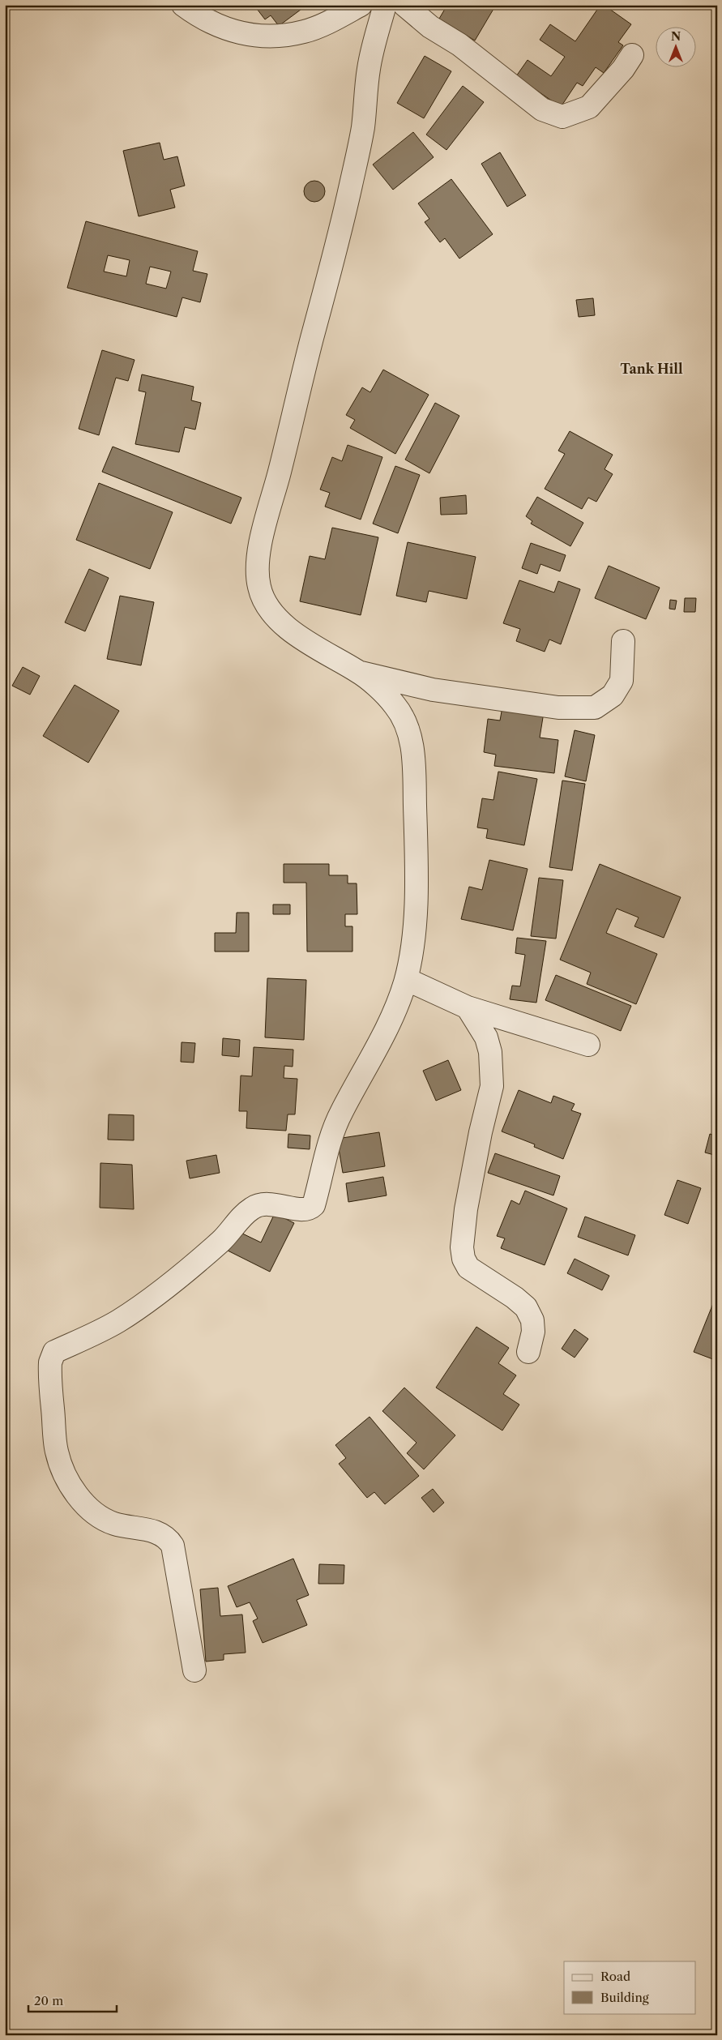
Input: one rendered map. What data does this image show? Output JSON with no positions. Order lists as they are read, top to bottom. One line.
{"districts":["Tank Hill"],"legend":["Road","Building"],"scale_bar":"20 m","north":"top"}
